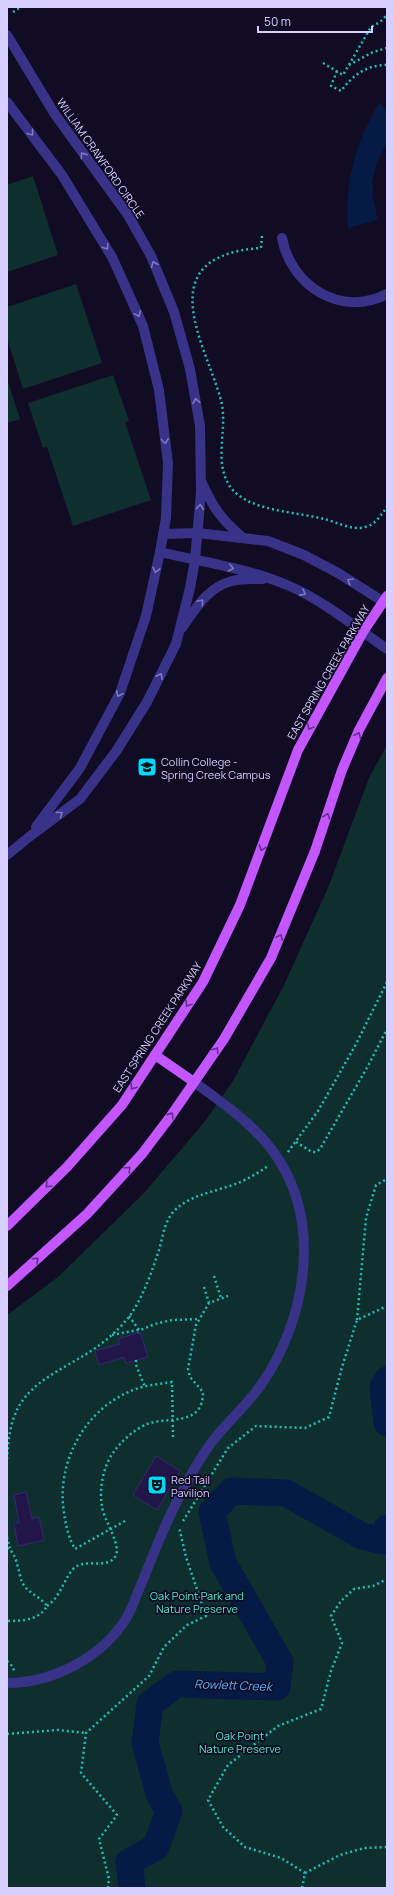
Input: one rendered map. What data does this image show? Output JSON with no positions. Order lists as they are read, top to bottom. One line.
{"streets":{"main road":["EAST SPRING CREEK PARKWAY"],"lane":["WILLIAM CRAWFORD CIRCLE"]},"water":["Rowlett Creek"],"parks":["Oak Point Park and Nature Preserve","Oak Point Nature Preserve"],"places":{"school or university":["Collin College - Spring Creek Campus"],"theatre":["Red Tail Pavilion"]},"scale_bar":"50 m"}
